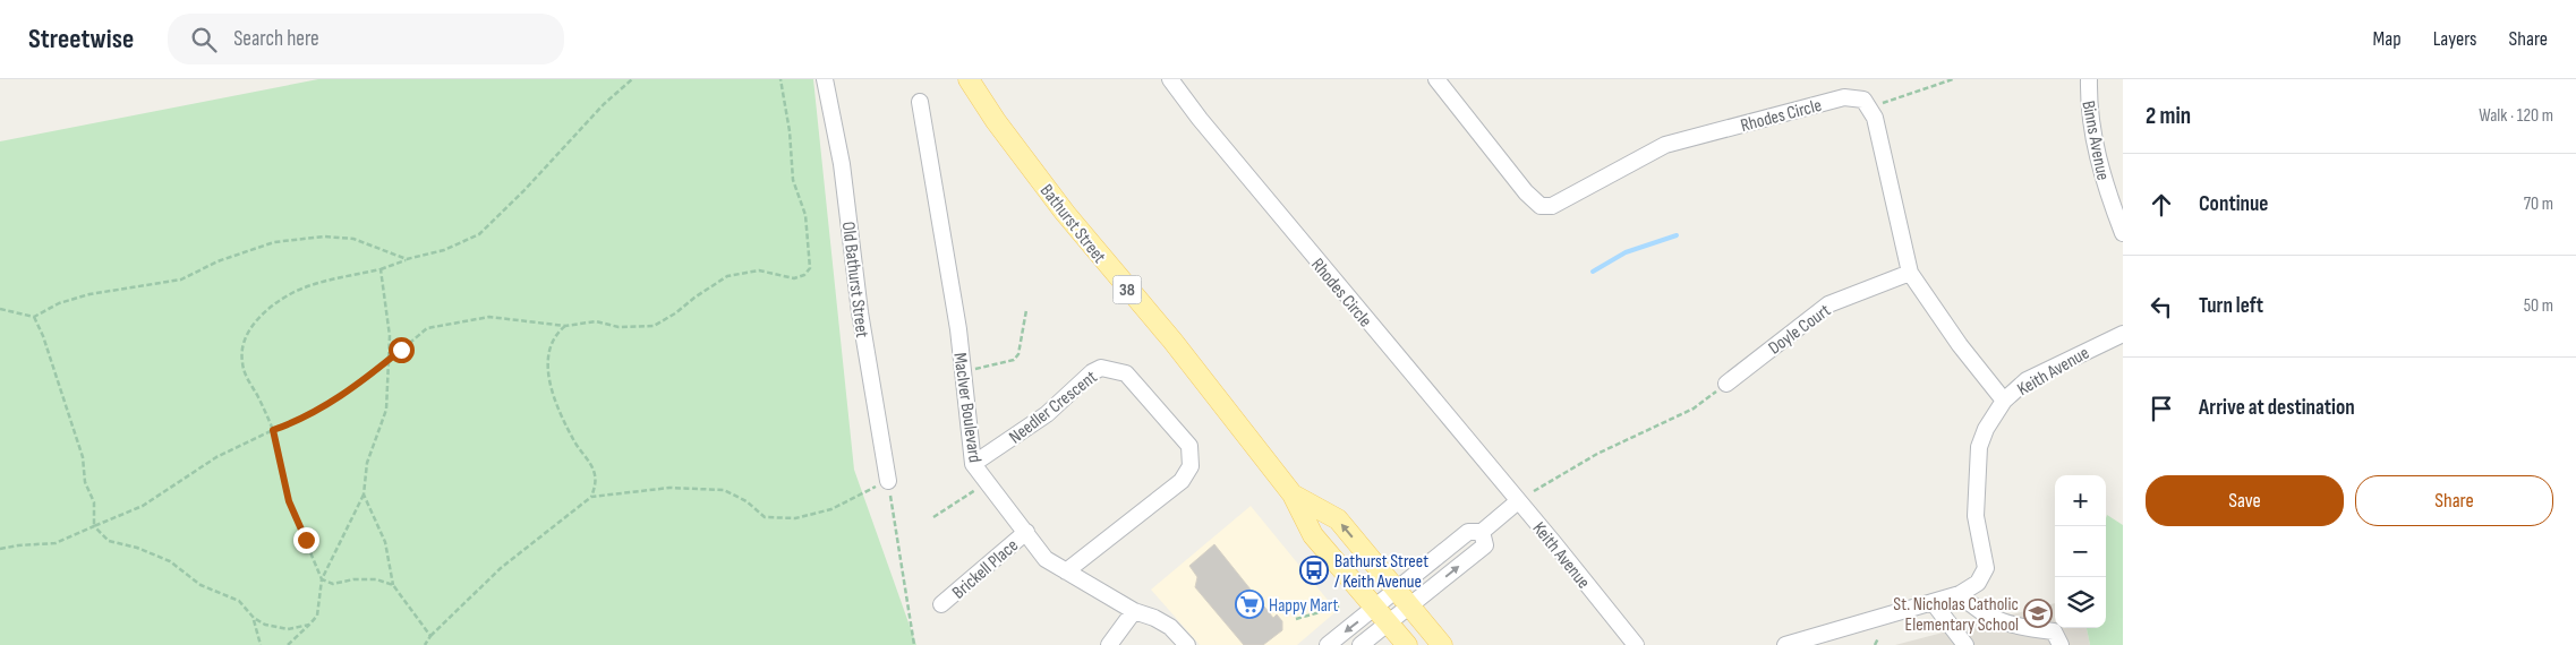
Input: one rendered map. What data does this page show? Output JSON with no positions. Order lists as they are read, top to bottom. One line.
{"streets":{"main road":["Bathurst Street","38"],"street":["Rhodes Circle","Binns Avenue","Old Bathurst Street","Doyle Court","Keith Avenue","Needler Crescent","MacIver Boulevard","Brickell Place"]},"crossings":[["Rhodes Circle","Keith Avenue"],["Needler Crescent","MacIver Boulevard"],["MacIver Boulevard","Brickell Place"]],"places":{"bus stop":["Bathurst Street / Keith Avenue"],"supermarket":["Happy Mart"],"school or university":["St. Nicholas Catholic Elementary School"]},"page":{"header":"Streetwise","search":"Search here","nav":["Map","Layers","Share"],"heading":["2 min","Walk · 120 m"],"list":[["Continue","70 m"],["Turn left","50 m"],"Arrive at destination"],"buttons":["Save","Share"],"map_buttons":["+","−"]}}
